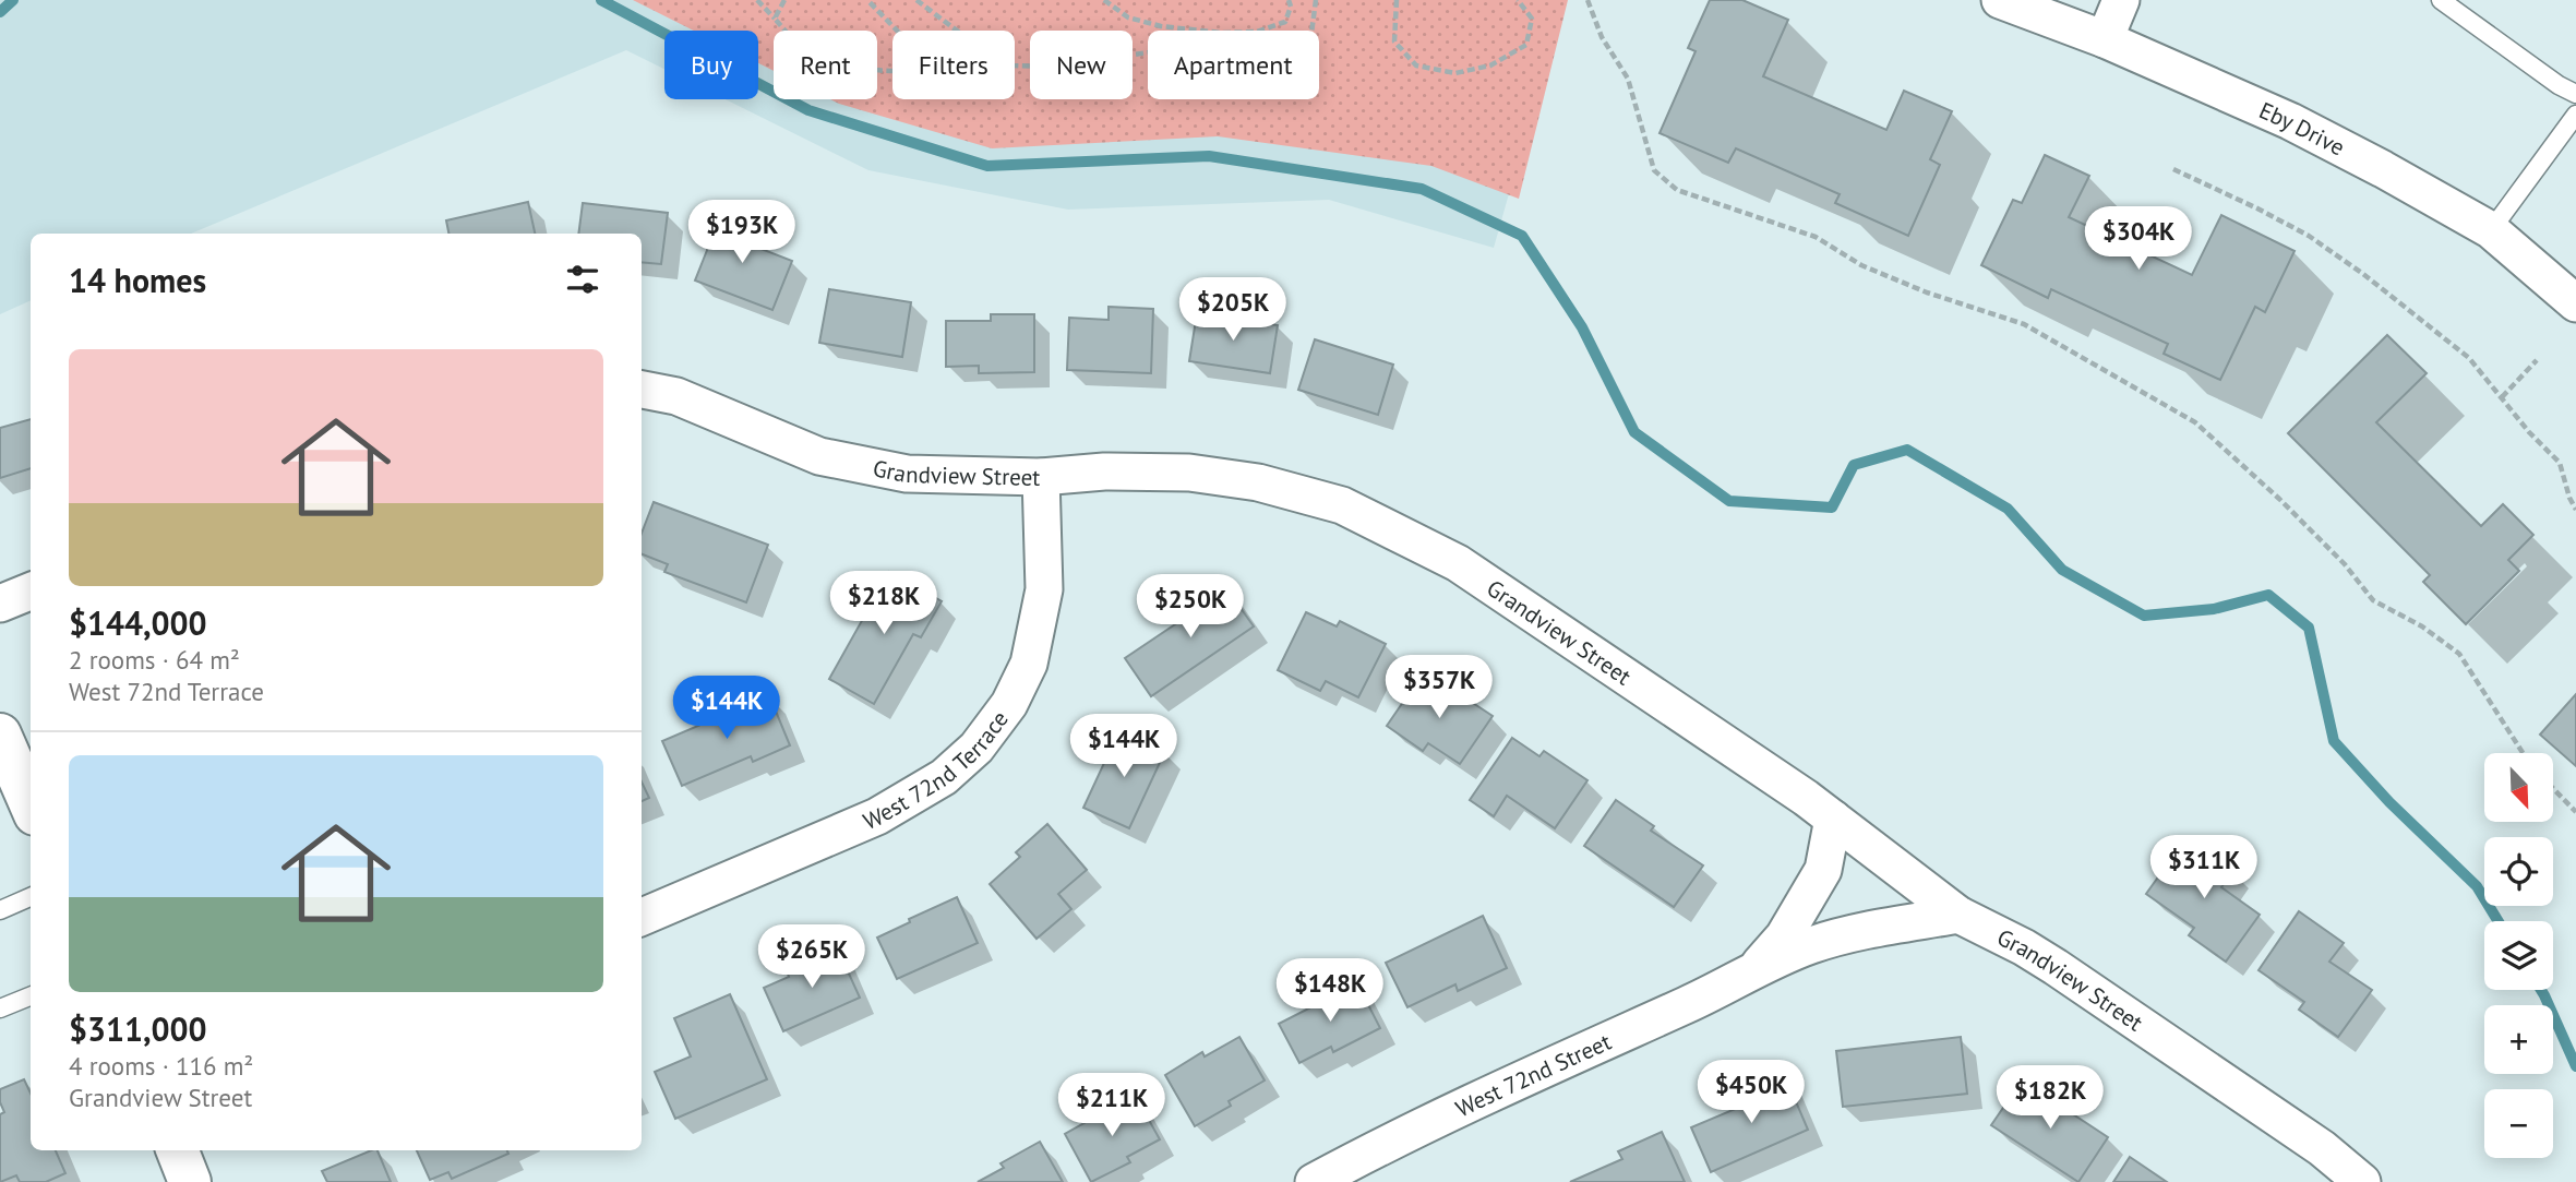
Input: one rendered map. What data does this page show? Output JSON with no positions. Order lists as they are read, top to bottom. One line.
{"streets":{"street":["Eby Drive","Grandview Street","West 72nd Terrace","West 72nd Street"]},"crossings":[["Grandview Street","West 72nd Terrace"],["Grandview Street","West 72nd Street"]],"north":"bottom right","page":{"chip":["Buy","Rent","Filters","New","Apartment"],"price":["$193K","$304K","$205K","$218K","$250K","$357K","$144K","$144K","$311K","$265K","$148K","$450K","$182K","$211K"],"heading":"14 homes","list":[{"name":"$144,000","note":"2 rooms · 64 m² · West 72nd Terrace"},{"name":"$311,000","note":"4 rooms · 116 m² · Grandview Street"}],"map_buttons":["+","−"]}}
